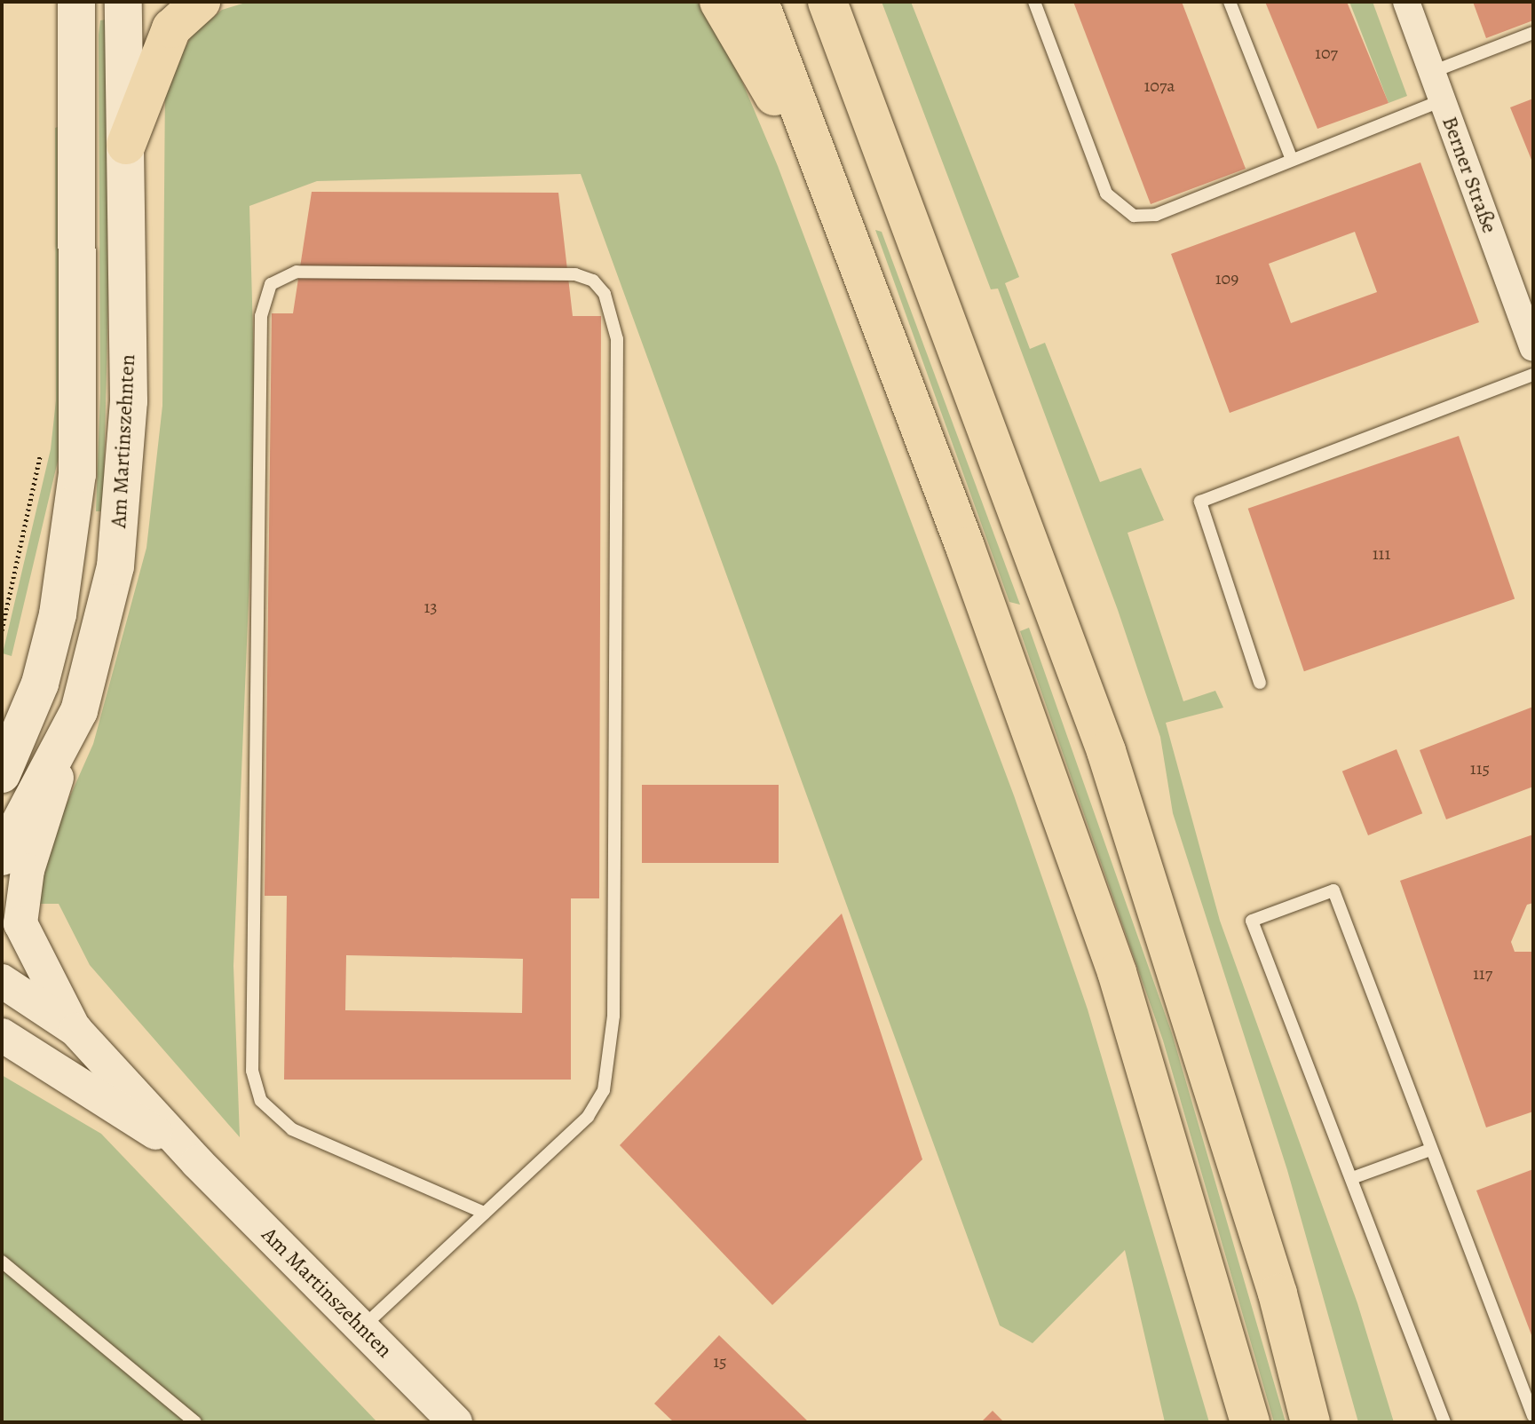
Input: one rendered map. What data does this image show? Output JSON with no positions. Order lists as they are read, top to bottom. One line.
{"streets":{"main road":["Am Martinszehnten"],"street":["Berner Straße"]},"house_numbers":["107","107a","109","111","13","115","117","15"]}
